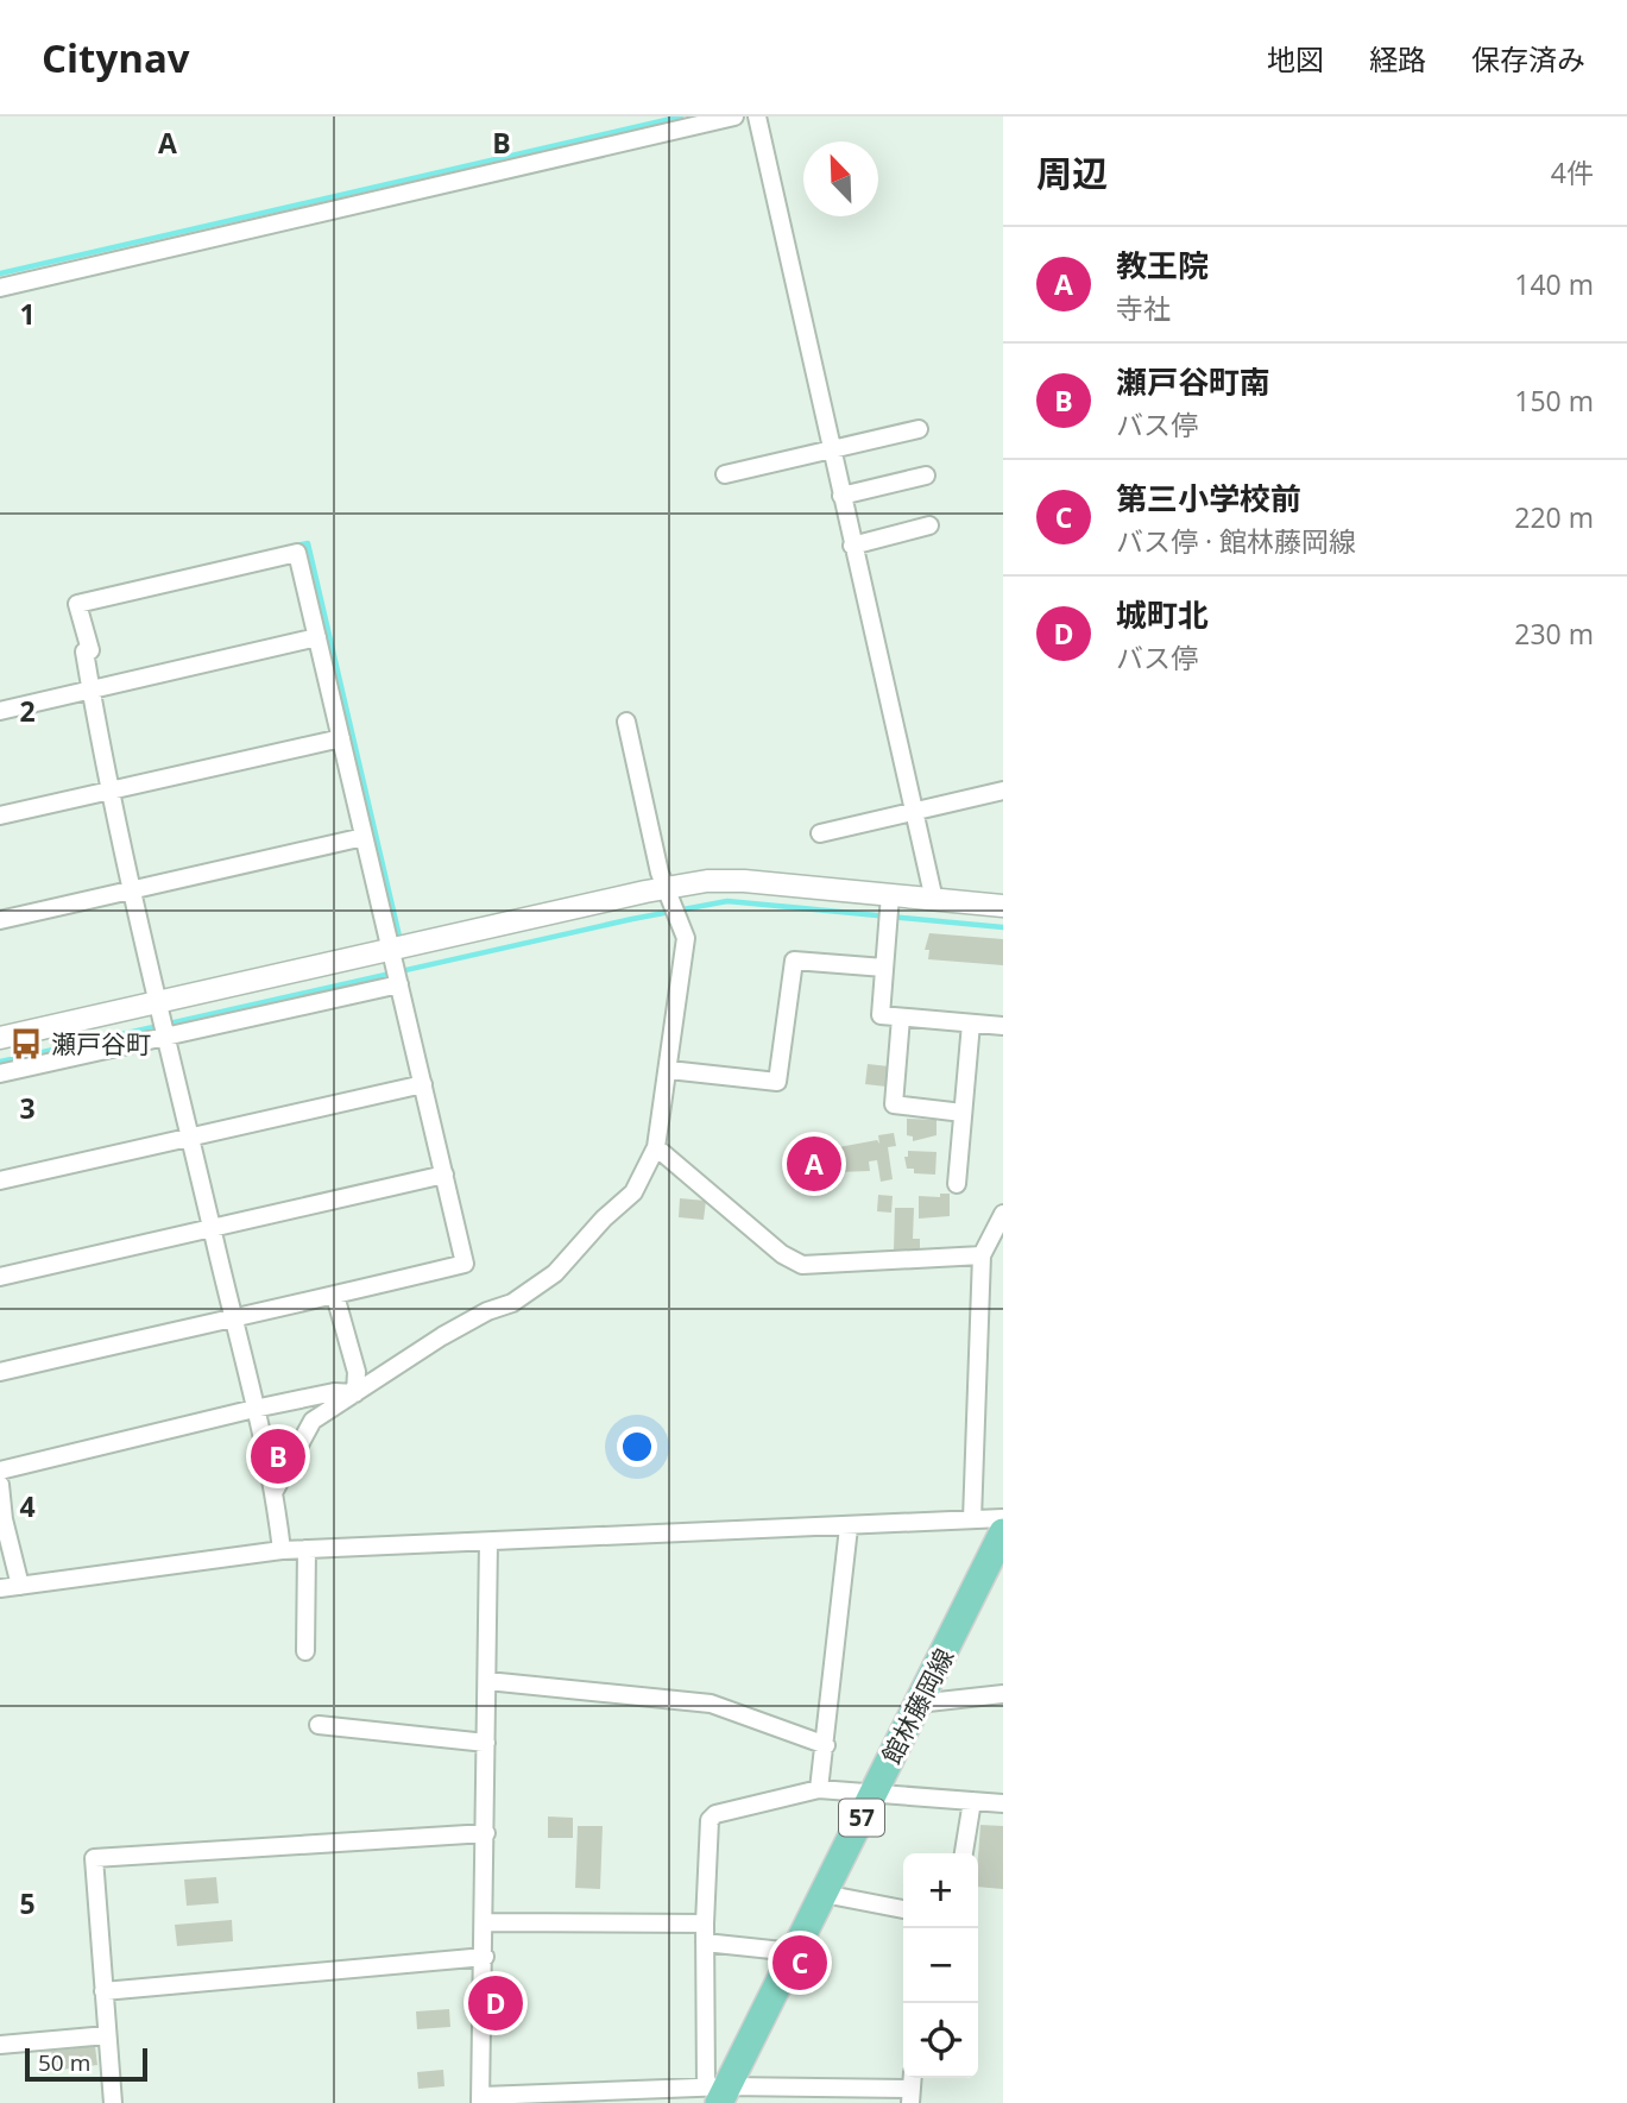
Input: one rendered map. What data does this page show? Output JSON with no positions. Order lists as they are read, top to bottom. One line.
{"streets":{"main road":["館林藤岡線","57"]},"places":{"bus stop":["瀬戸谷町"]},"scale_bar":"50 m","north":"top left","page":{"header":"Citynav","nav":["地図","経路","保存済み"],"heading":["周辺","4件"],"list":[{"mark":"A","name":"教王院","note":"寺社","value":"140 m"},{"mark":"B","name":"瀬戸谷町南","note":"バス停","value":"150 m"},{"mark":"C","name":"第三小学校前","note":"バス停 · 館林藤岡線","value":"220 m"},{"mark":"D","name":"城町北","note":"バス停","value":"230 m"}],"pins":["A","B","C","D"],"map_buttons":["+","−"],"scale":"50 m"},"grid":{"columns":["A","B"],"rows":["1","2","3","4","5"]}}
